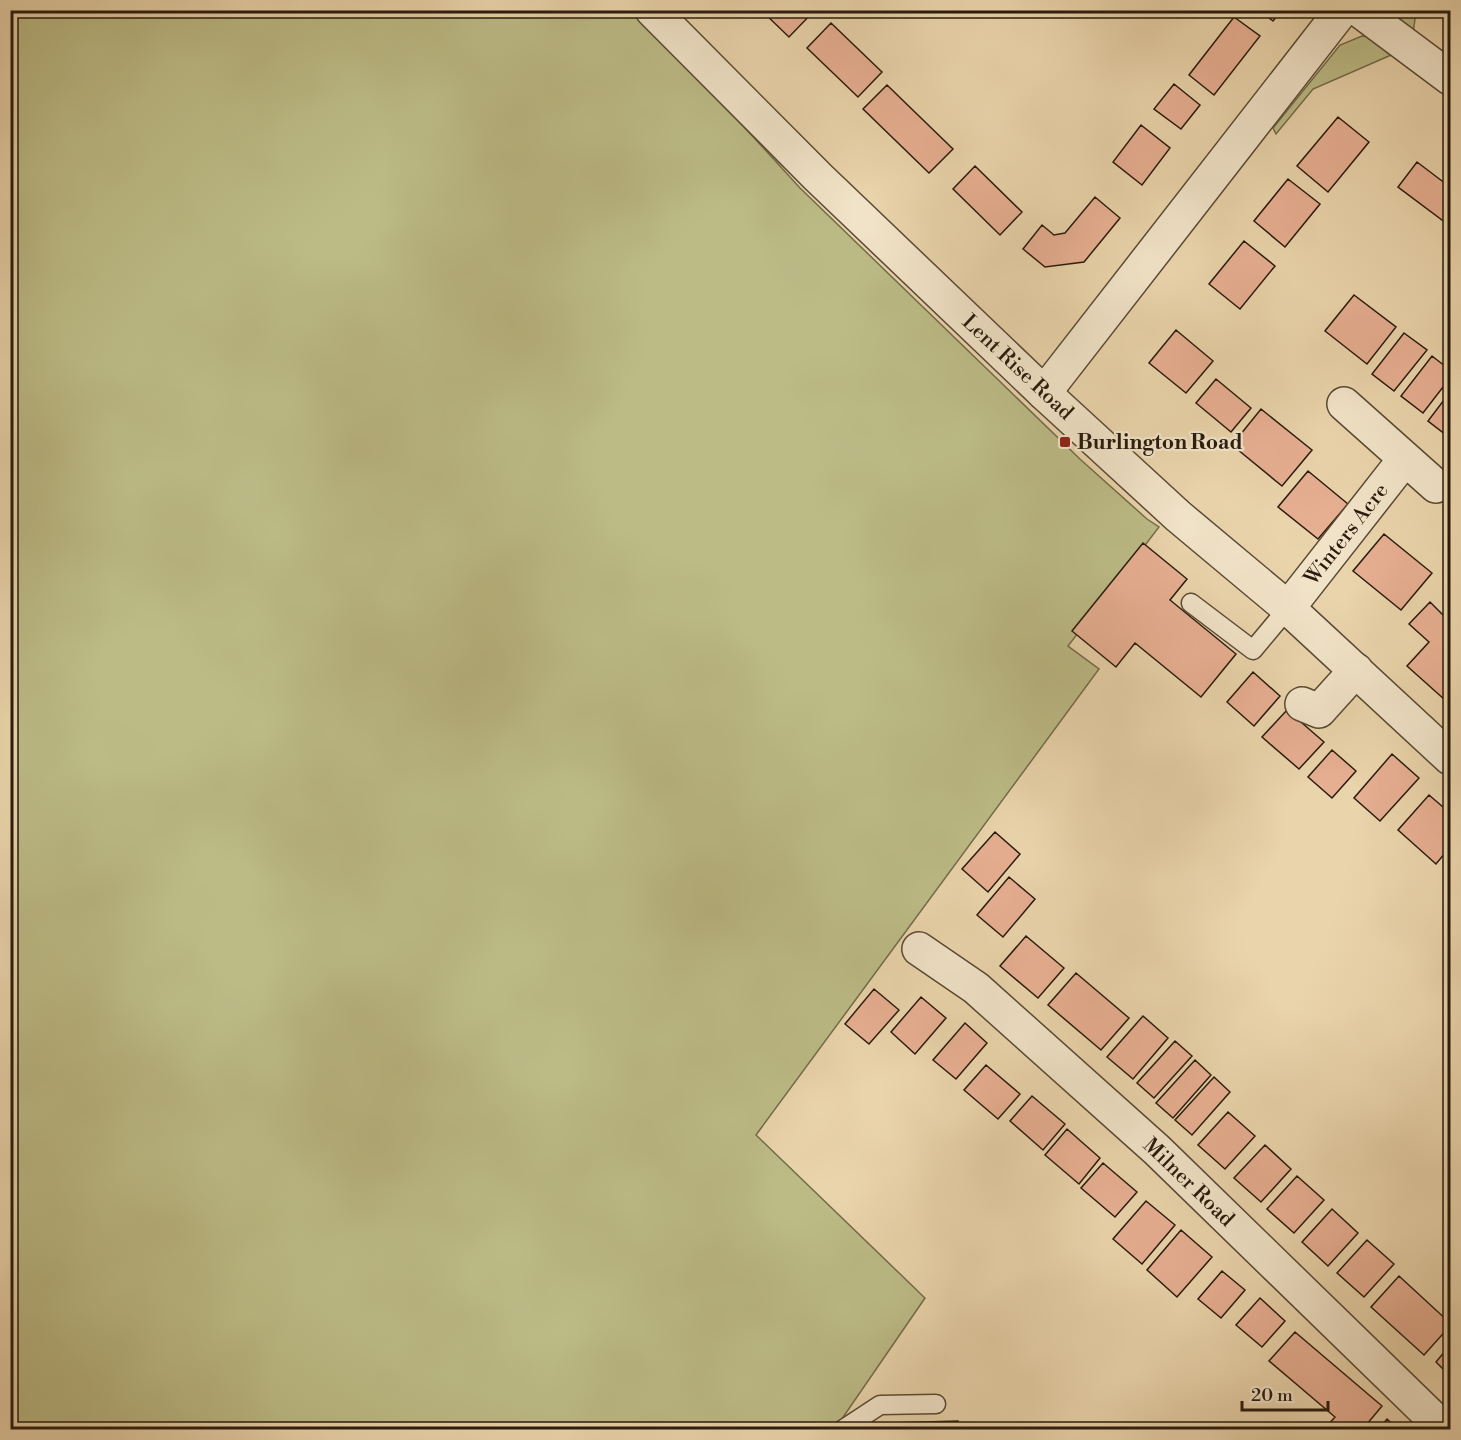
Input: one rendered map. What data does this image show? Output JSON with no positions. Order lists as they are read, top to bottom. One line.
{"streets":{"street":["Lent Rise Road","Winters Acre","Milner Road"]},"crossings":[["Lent Rise Road","Winters Acre"]],"places":{"transit":["Burlington Road"]},"scale_bar":"20 m"}
